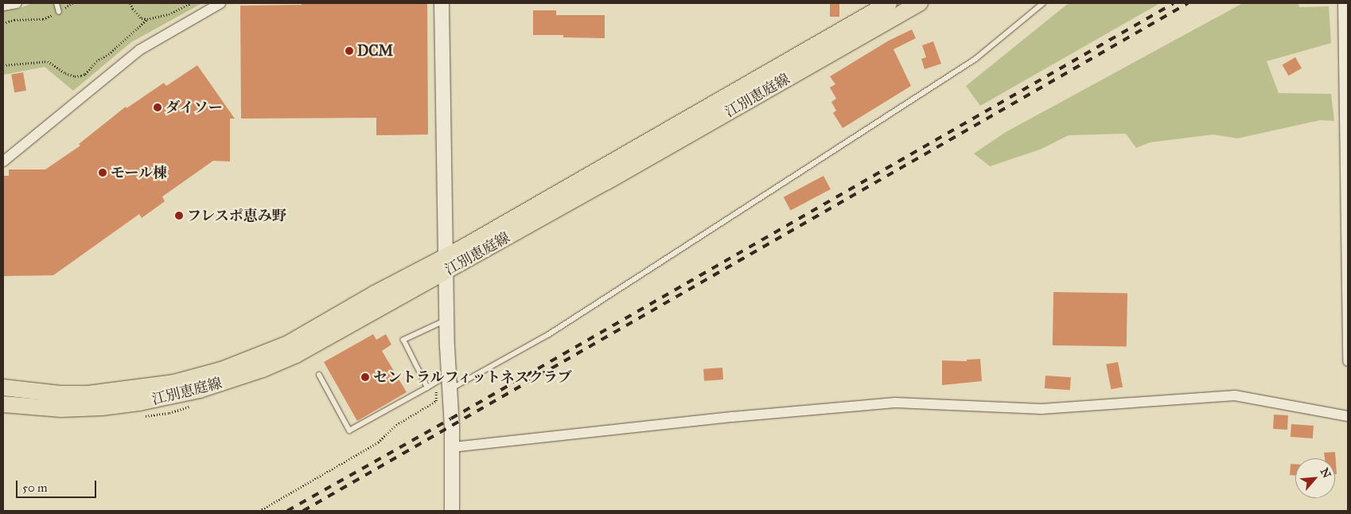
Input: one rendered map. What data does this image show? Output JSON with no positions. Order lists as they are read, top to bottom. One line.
{"streets":{"main road":["江別恵庭線"]},"places":["DCM","ダイソー","モール棟","フレスポ恵み野","セントラルフィットネスクラブ"],"scale_bar":"50 m","north":"top right"}
